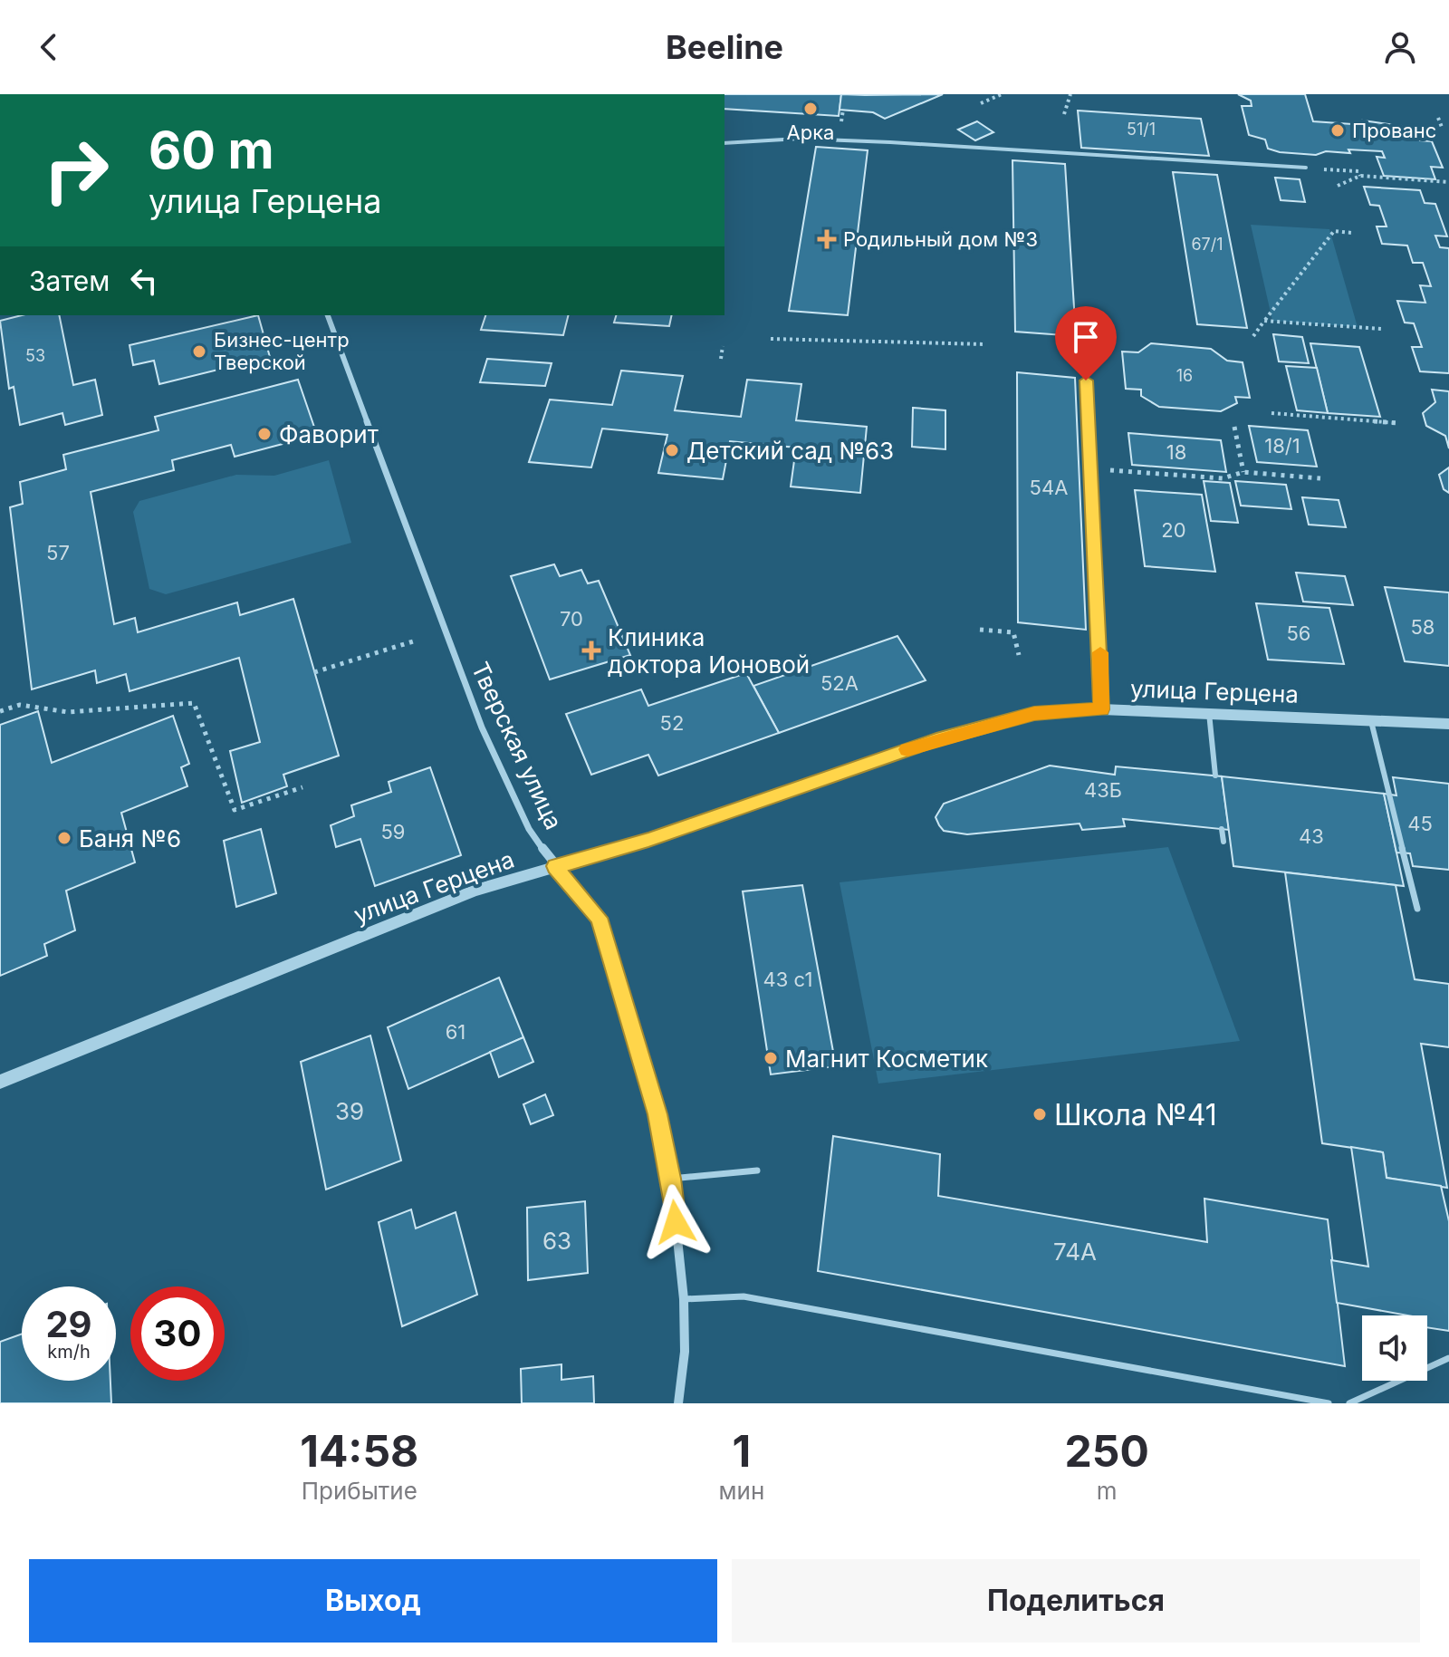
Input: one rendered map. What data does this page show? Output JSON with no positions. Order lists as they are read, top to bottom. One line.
{"streets":{"street":["улица Герцена","Тверская улица"]},"crossings":[["улица Герцена","Тверская улица"]],"places":{"other":["Арка","Прованс","Бизнес-центр Тверской","Фаворит","Детский сад №63","Баня №6","Магнит Косметик","Школа №41"],"health":["Родильный дом №3","Клиника доктора Ионовой"]},"house_numbers":["51/1","67/1","53","16","18/1","18","54А","20","57","70","58","56","52А","52","43Б","45","59","43","43 с1","61","39","63","74А"],"page":{"header":"Beeline","turn":["60 m","улица Герцена"],"then":"Затем","speed":"29 km/h","limit":"30","eta":["14:58","Прибытие","1","мин","250","m"],"buttons":["Выход","Поделиться"]}}
